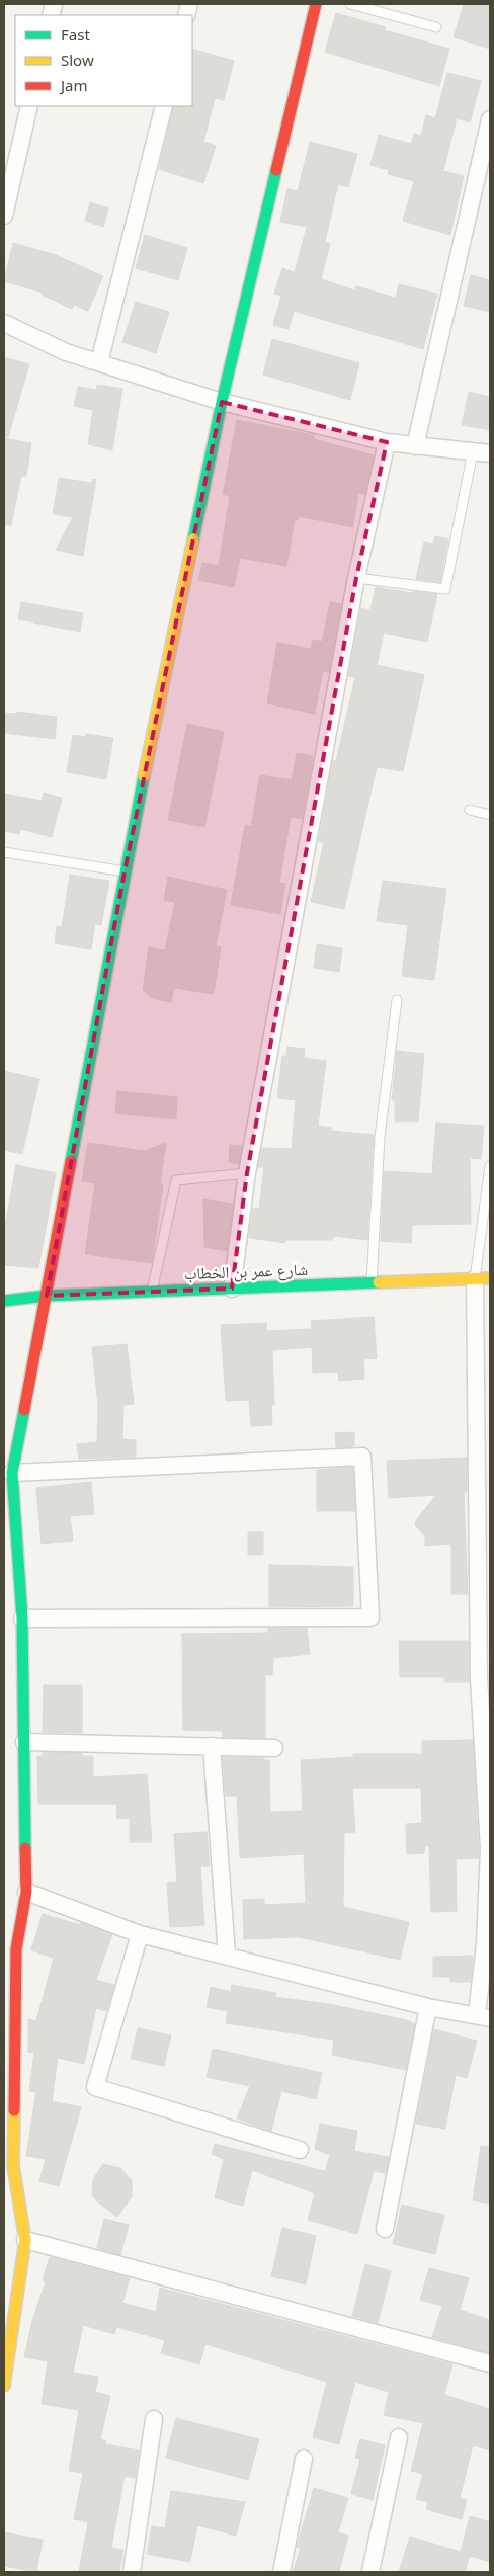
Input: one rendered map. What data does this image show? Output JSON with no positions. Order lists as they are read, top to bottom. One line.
{"streets":{"street":["شارع عمر بن الخطاب"]},"legend":["Fast","Slow","Jam"]}
